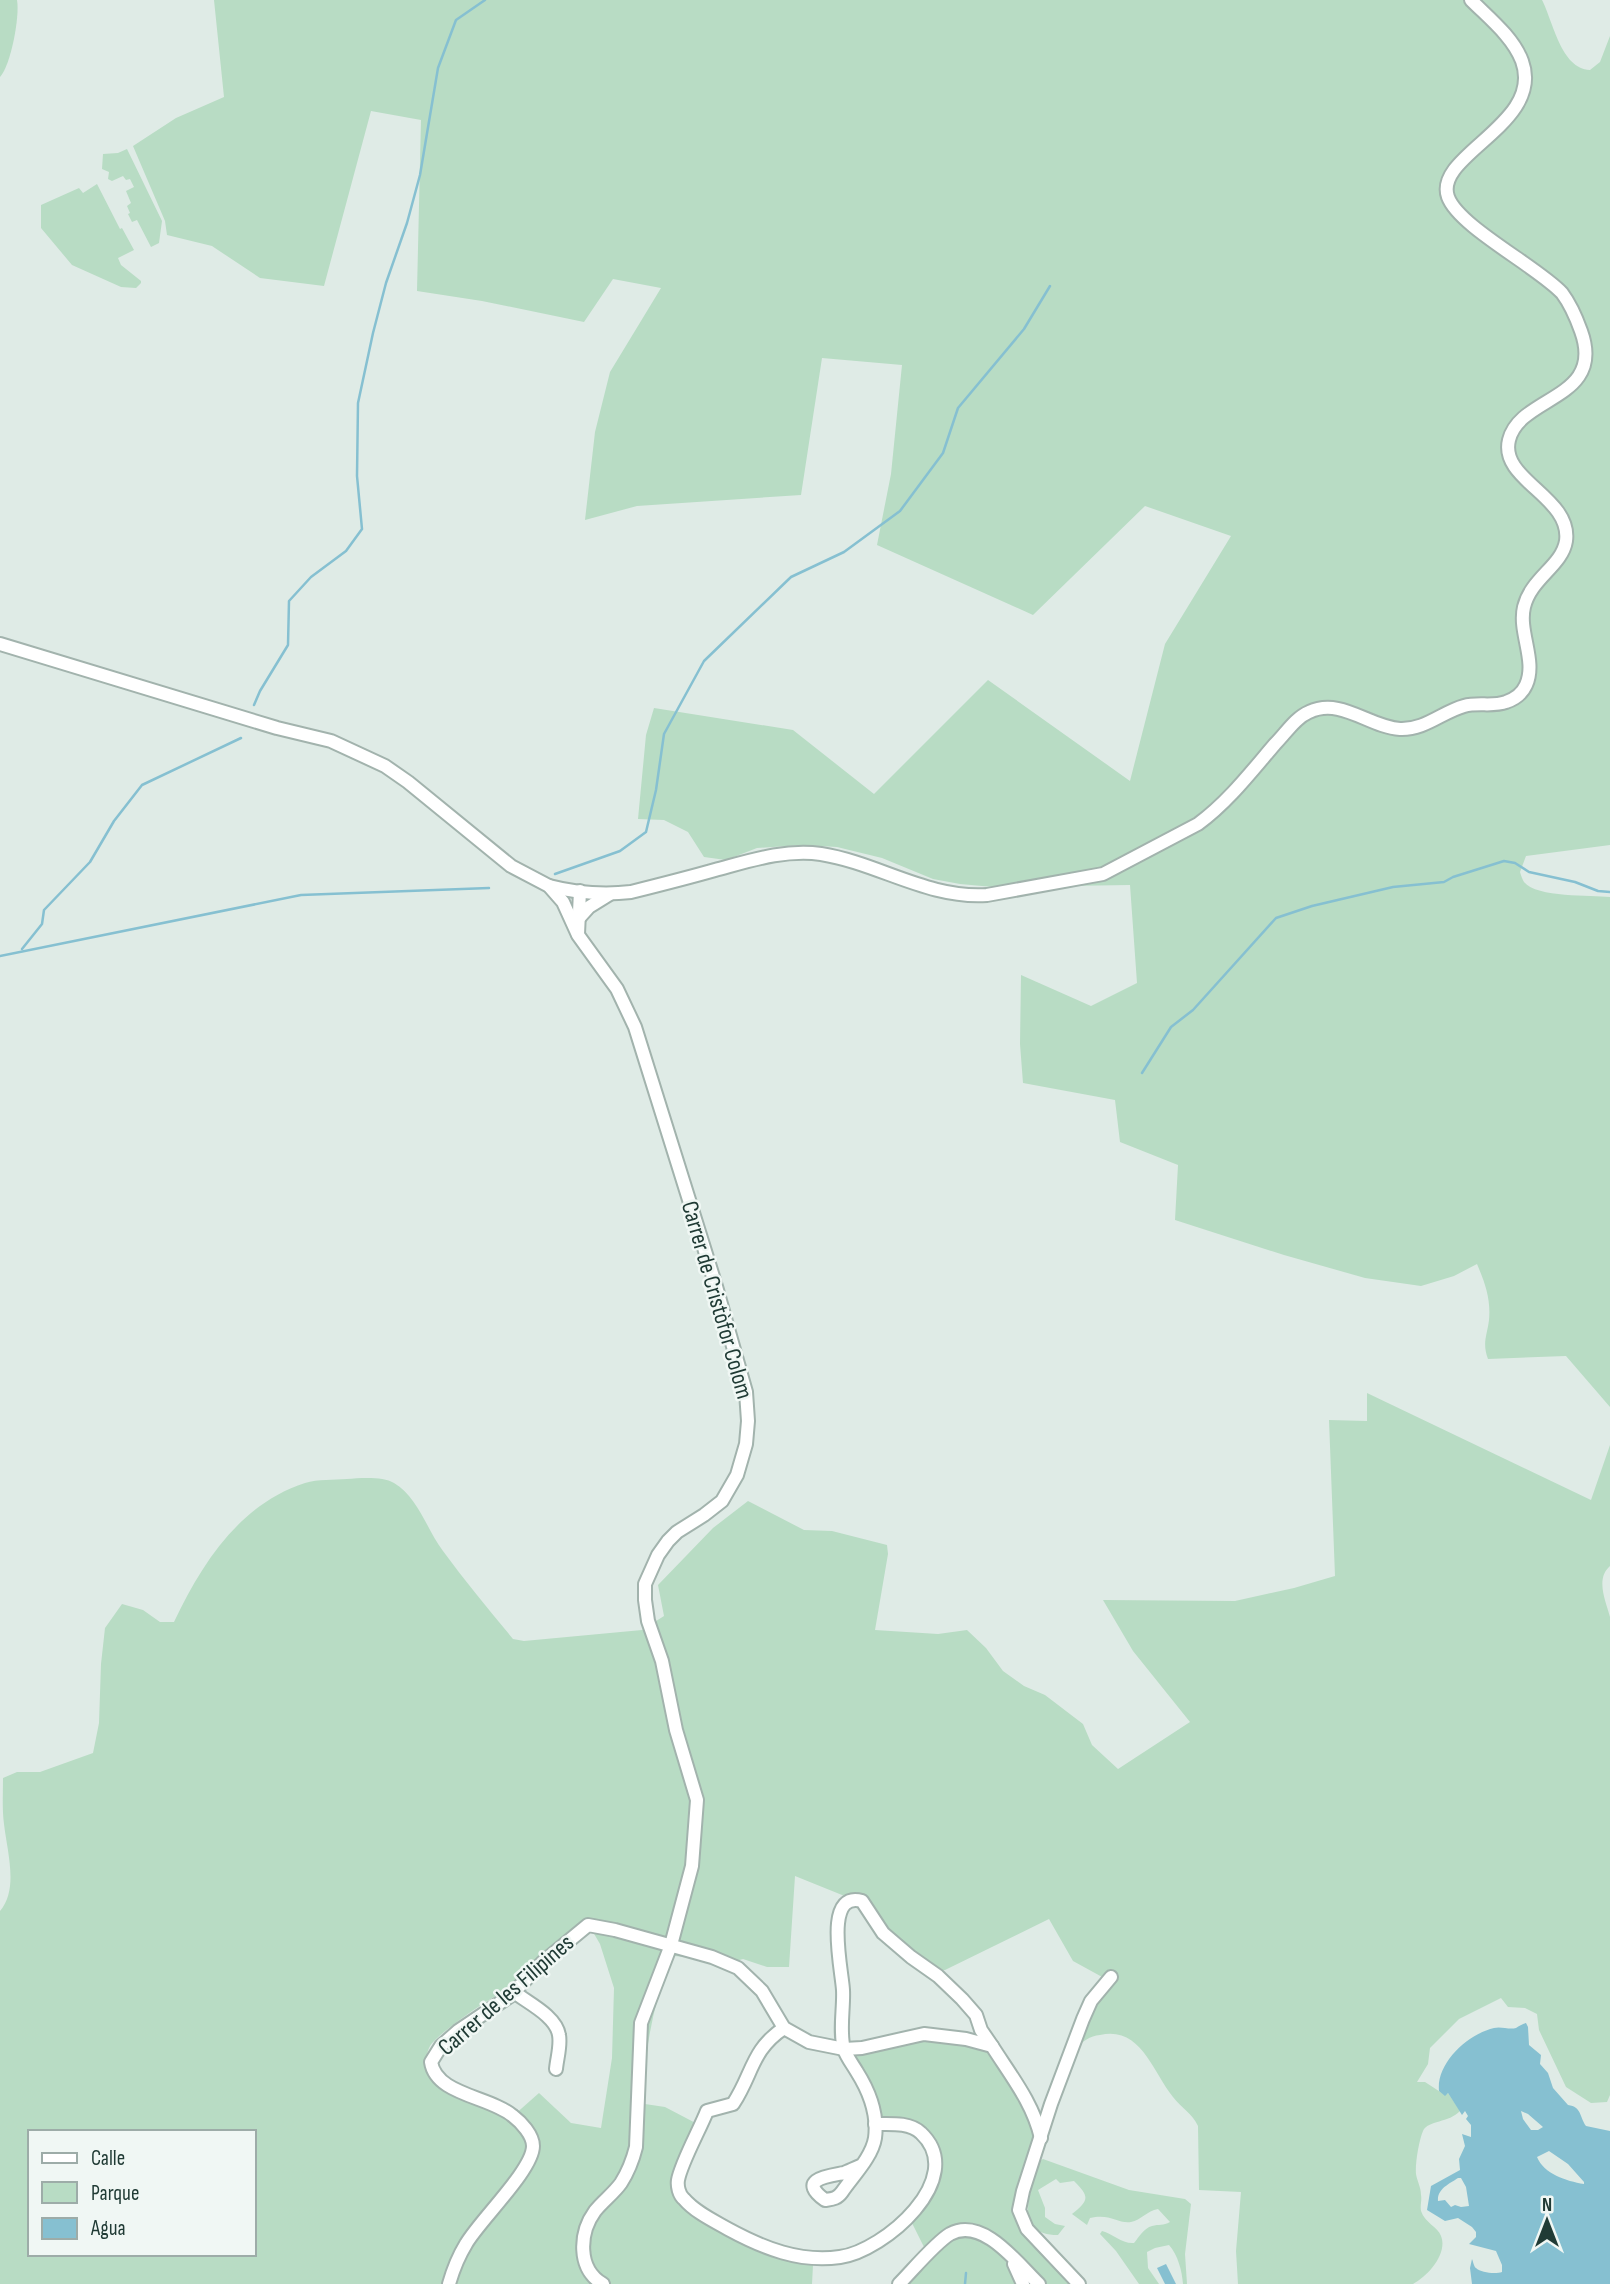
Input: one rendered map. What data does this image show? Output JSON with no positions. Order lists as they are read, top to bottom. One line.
{"streets":{"street":["Carrer de Cristòfor Colom","Carrer de les Filipines"]},"crossings":[["Carrer de Cristòfor Colom","Carrer de les Filipines"]],"legend":["Calle","Parque","Agua"],"north":"top"}
